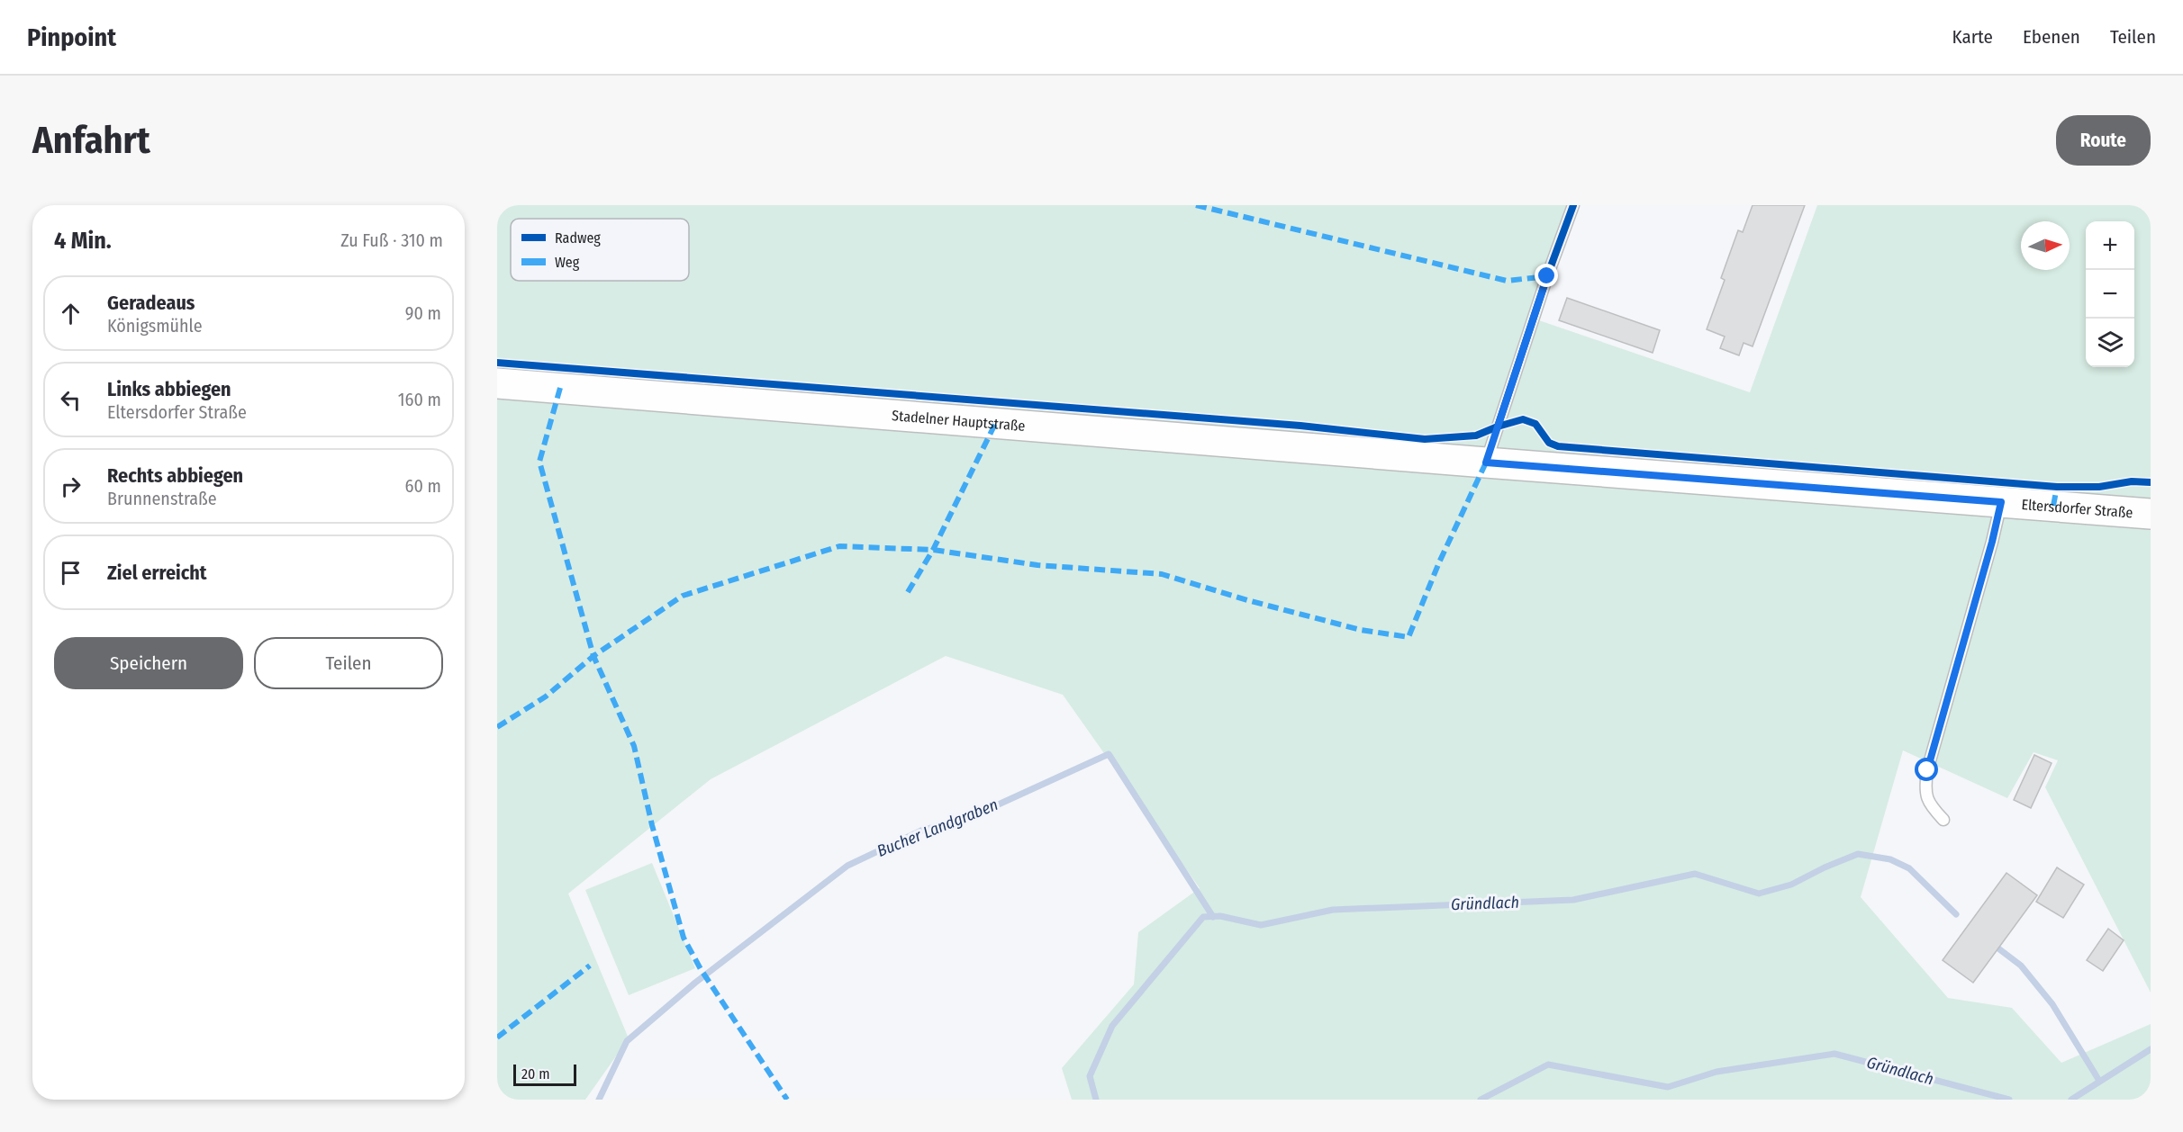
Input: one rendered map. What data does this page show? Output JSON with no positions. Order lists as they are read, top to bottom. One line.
{"streets":{"main road":["Stadelner Hauptstraße","Eltersdorfer Straße"]},"crossings":[["Stadelner Hauptstraße","Eltersdorfer Straße"]],"water":["Bucher Landgraben","Gründlach"],"legend":["Radweg","Weg"],"scale_bar":"20 m","north":"right","page":{"header":"Pinpoint","nav":["Karte","Ebenen","Teilen"],"buttons":["Route",["Speichern","Teilen"]],"title":"Anfahrt","heading":["4 Min.","Zu Fuß · 310 m"],"map_buttons":["+","−"],"list":[["Geradeaus","Königsmühle","90 m"],["Links abbiegen","Eltersdorfer Straße","160 m"],["Rechts abbiegen","Brunnenstraße","60 m"],"Ziel erreicht"],"scale":"20 m"}}
